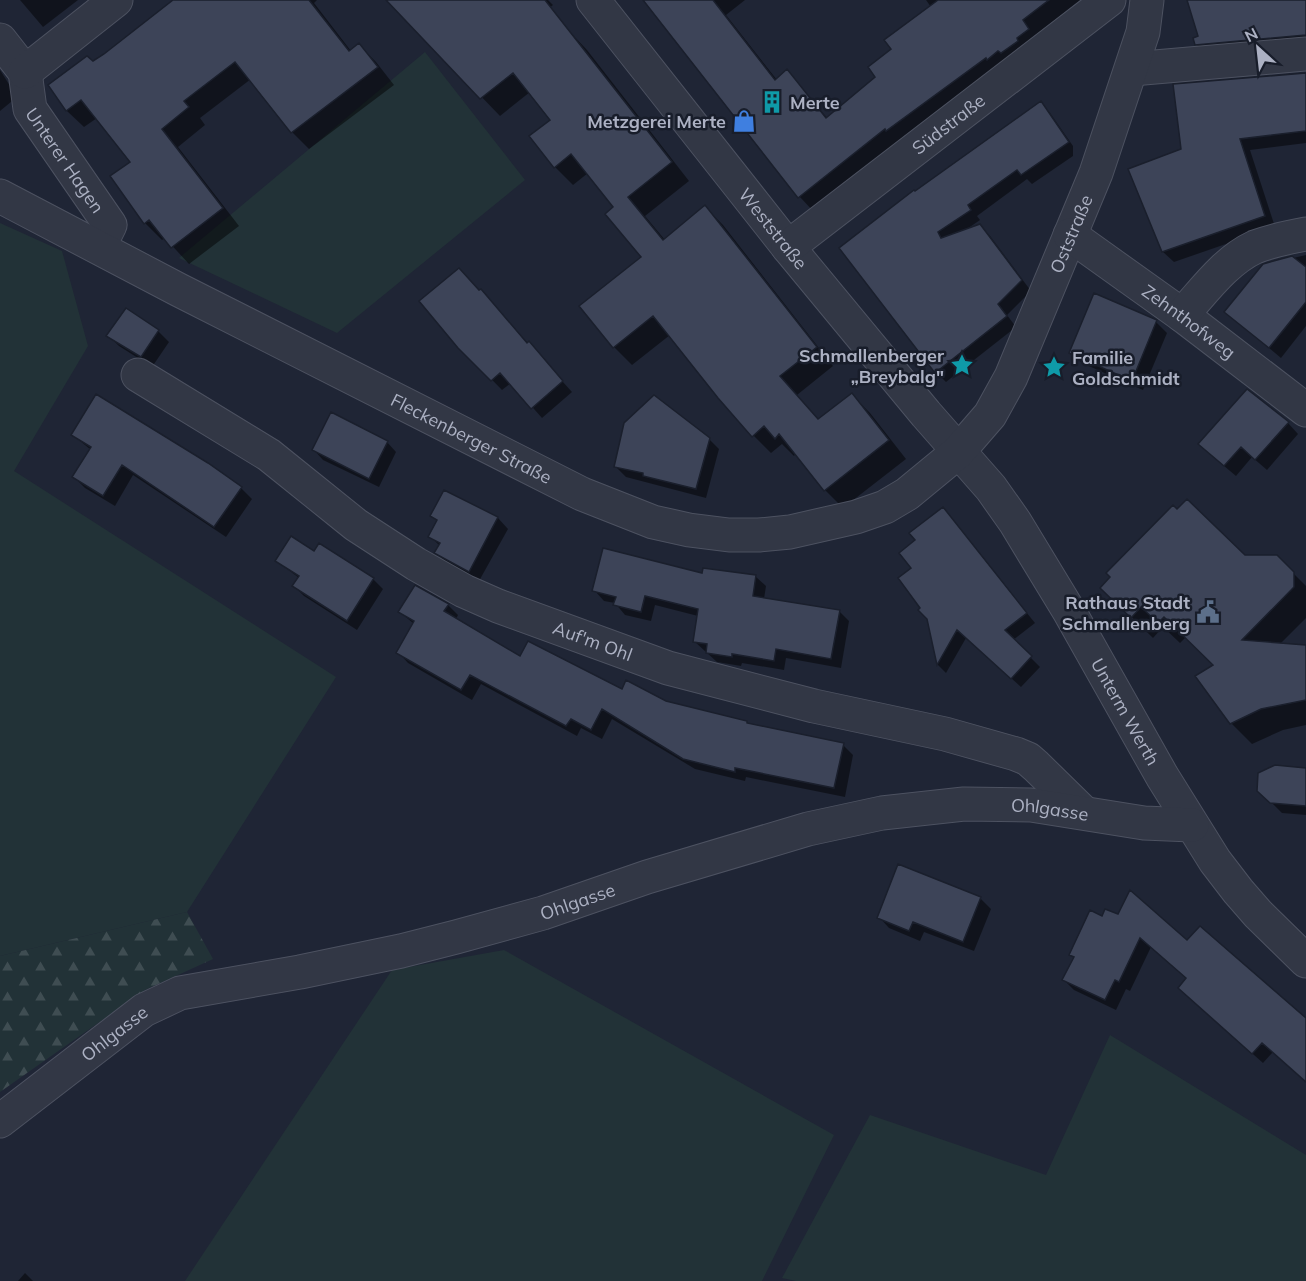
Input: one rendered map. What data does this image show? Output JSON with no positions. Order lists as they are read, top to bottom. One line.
{"streets":{"street":["Südstraße","Unterer Hagen","Weststraße","Oststraße","Zehnthofweg","Fleckenberger Straße","Auf'm Ohl","Unterm Werth","Ohlgasse"]},"crossings":[["Südstraße","Weststraße"],["Unterer Hagen","Fleckenberger Straße"],["Weststraße","Oststraße"],["Weststraße","Fleckenberger Straße"],["Weststraße","Unterm Werth"],["Oststraße","Zehnthofweg"],["Oststraße","Fleckenberger Straße"],["Oststraße","Unterm Werth"],["Fleckenberger Straße","Unterm Werth"],["Auf'm Ohl","Ohlgasse"],["Unterm Werth","Ohlgasse"]],"places":{"building":["Merte"],"shop":["Metzgerei Merte"],"place":["Schmallenberger „Breybalg\"","Familie Goldschmidt"],"public building":["Rathaus Stadt Schmallenberg"]},"north":"top left"}
